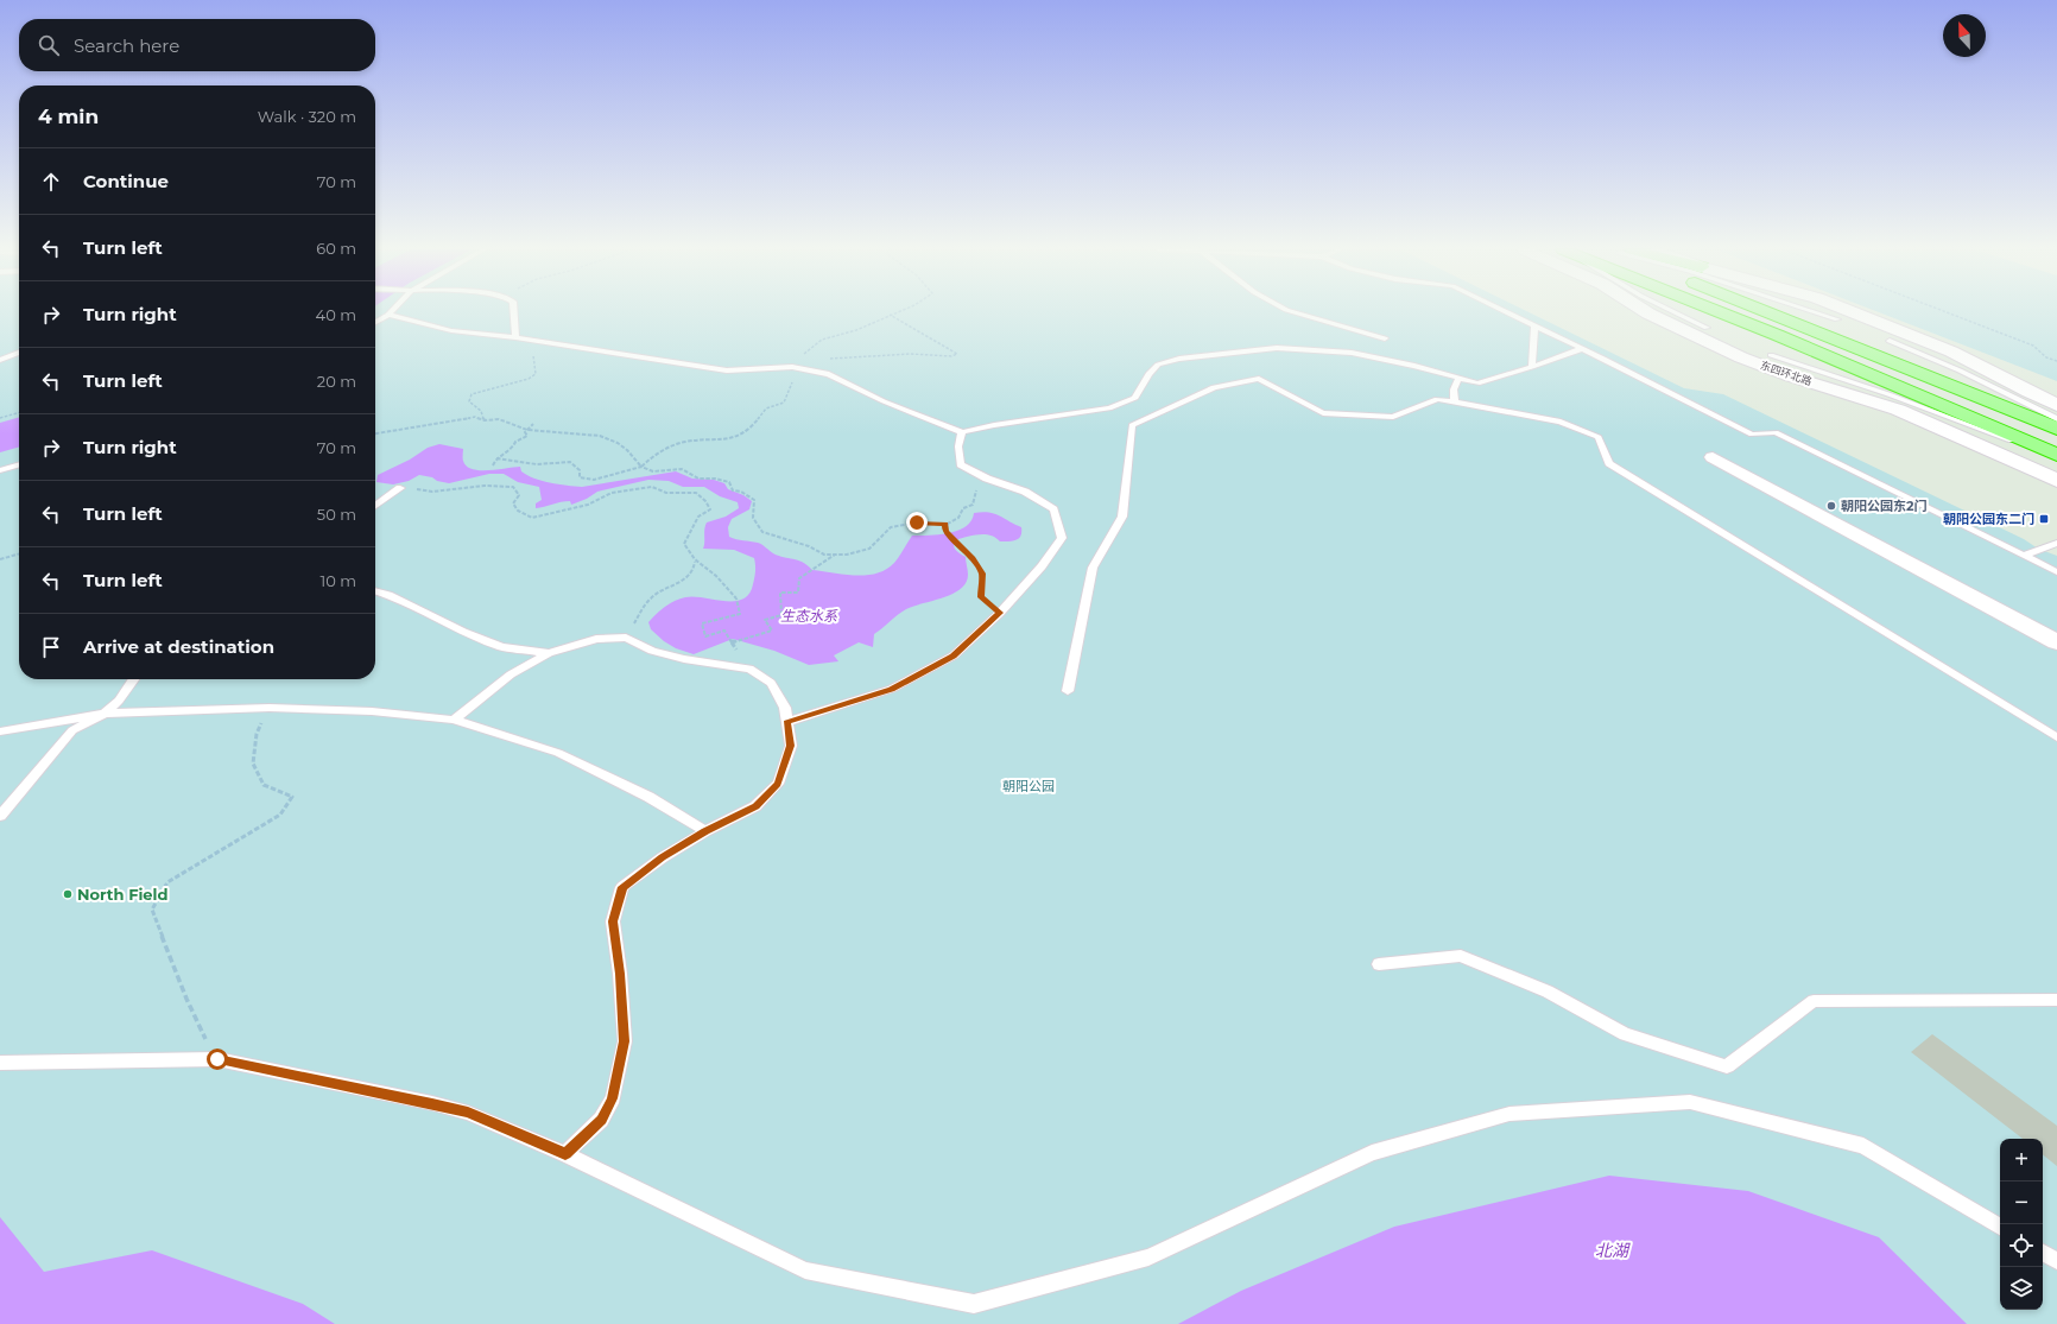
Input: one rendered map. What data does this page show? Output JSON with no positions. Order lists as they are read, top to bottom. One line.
{"streets":{"street":["东四环北路"]},"water":["生态水系","北湖"],"parks":["朝阳公园"],"places":{"other":["朝阳公园东2门","North Field"],"transit":["朝阳公园东二门"]},"north":"top","page":{"search":"Search here","heading":["4 min","Walk · 320 m"],"list":[["Continue","70 m"],["Turn left","60 m"],["Turn right","40 m"],["Turn left","20 m"],["Turn right","70 m"],["Turn left","50 m"],["Turn left","10 m"],"Arrive at destination"],"map_buttons":["+","−"]}}
